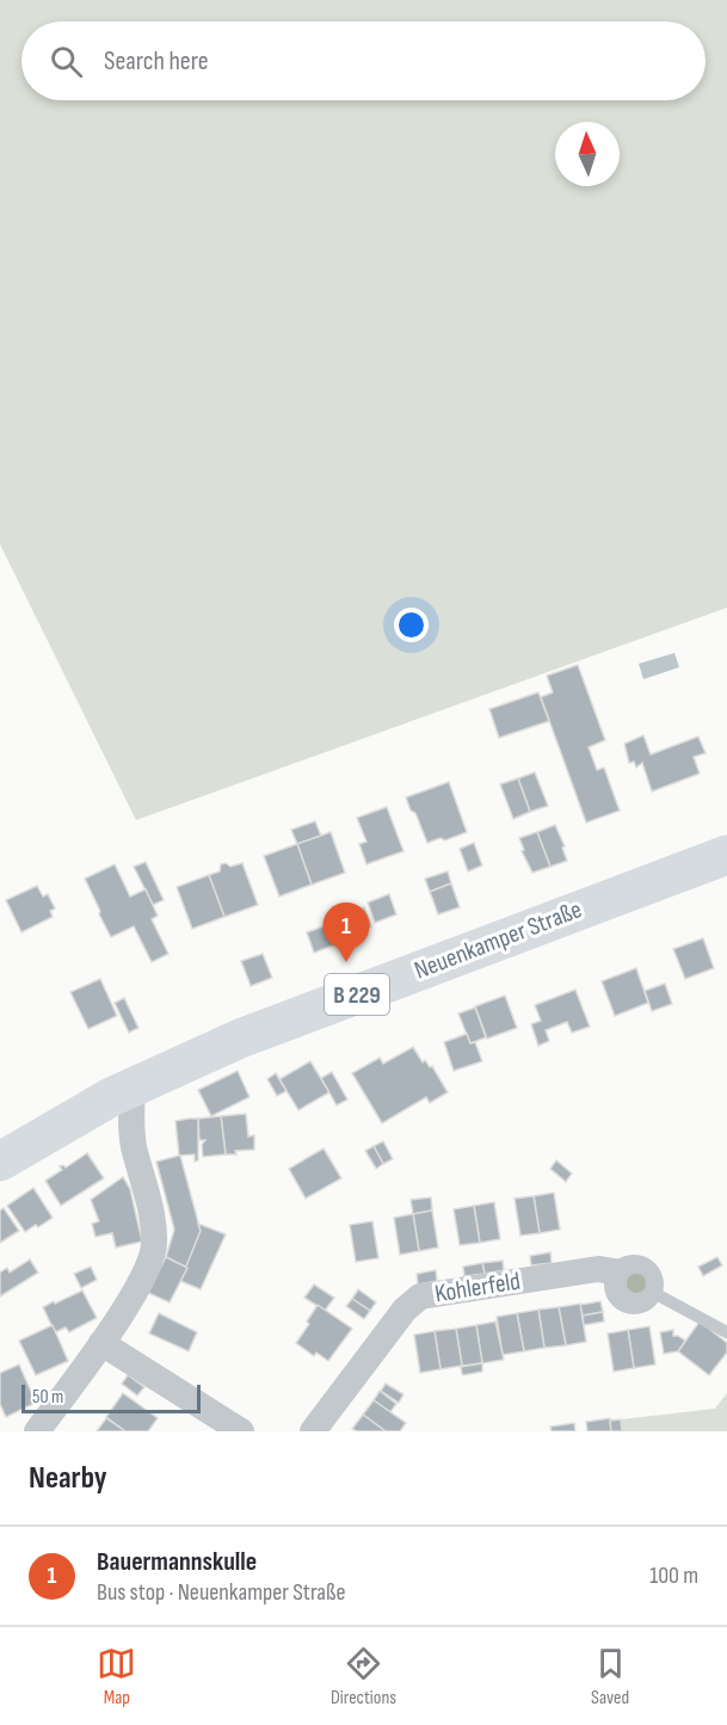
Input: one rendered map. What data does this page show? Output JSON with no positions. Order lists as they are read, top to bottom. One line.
{"streets":{"main road":["Neuenkamper Straße","B 229"],"street":["Kohlerfeld"]},"scale_bar":"50 m","north":"top","page":{"search":"Search here","pins":"1","scale":"50 m","heading":"Nearby","list":[{"mark":"1","name":"Bauermannskulle","note":"Bus stop · Neuenkamper Straße","value":"100 m"}],"nav":["Map","Directions","Saved"]}}
